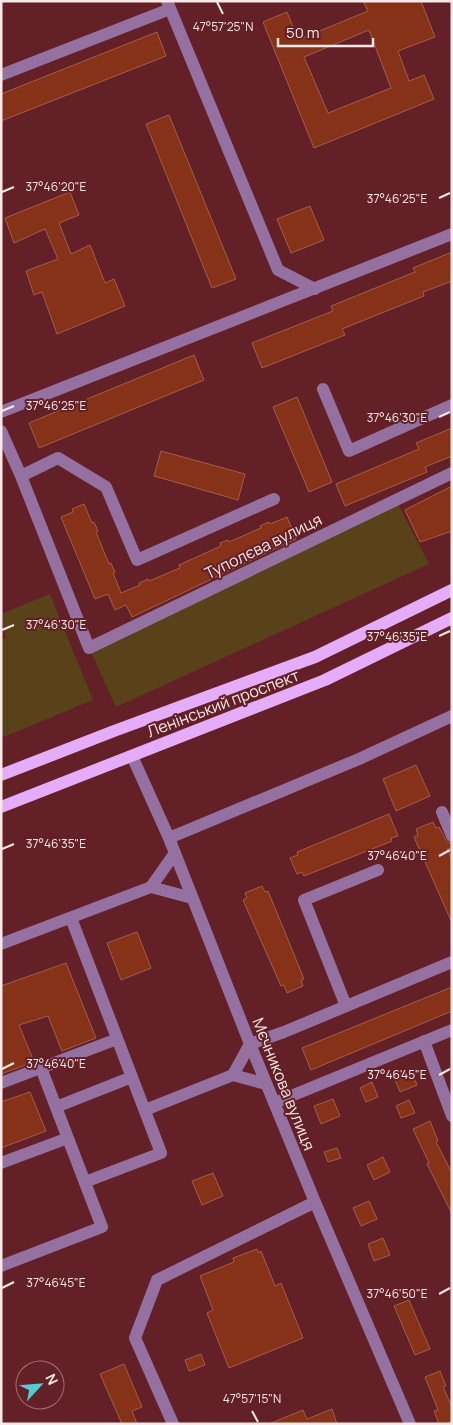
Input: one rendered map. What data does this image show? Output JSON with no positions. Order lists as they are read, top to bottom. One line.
{"streets":{"main road":["Ленінський проспект"],"street":["Туполєва вулиця","Мєчникова вулиця"]},"crossings":[["Ленінський проспект","Мєчникова вулиця"]],"scale_bar":"50 m","north":"top right","coordinates":["47°57'25\"N","37°46'20\"E","37°46'25\"E","37°46'30\"E","37°46'35\"E","37°46'40\"E","37°46'45\"E","37°46'50\"E","47°57'15\"N"]}
